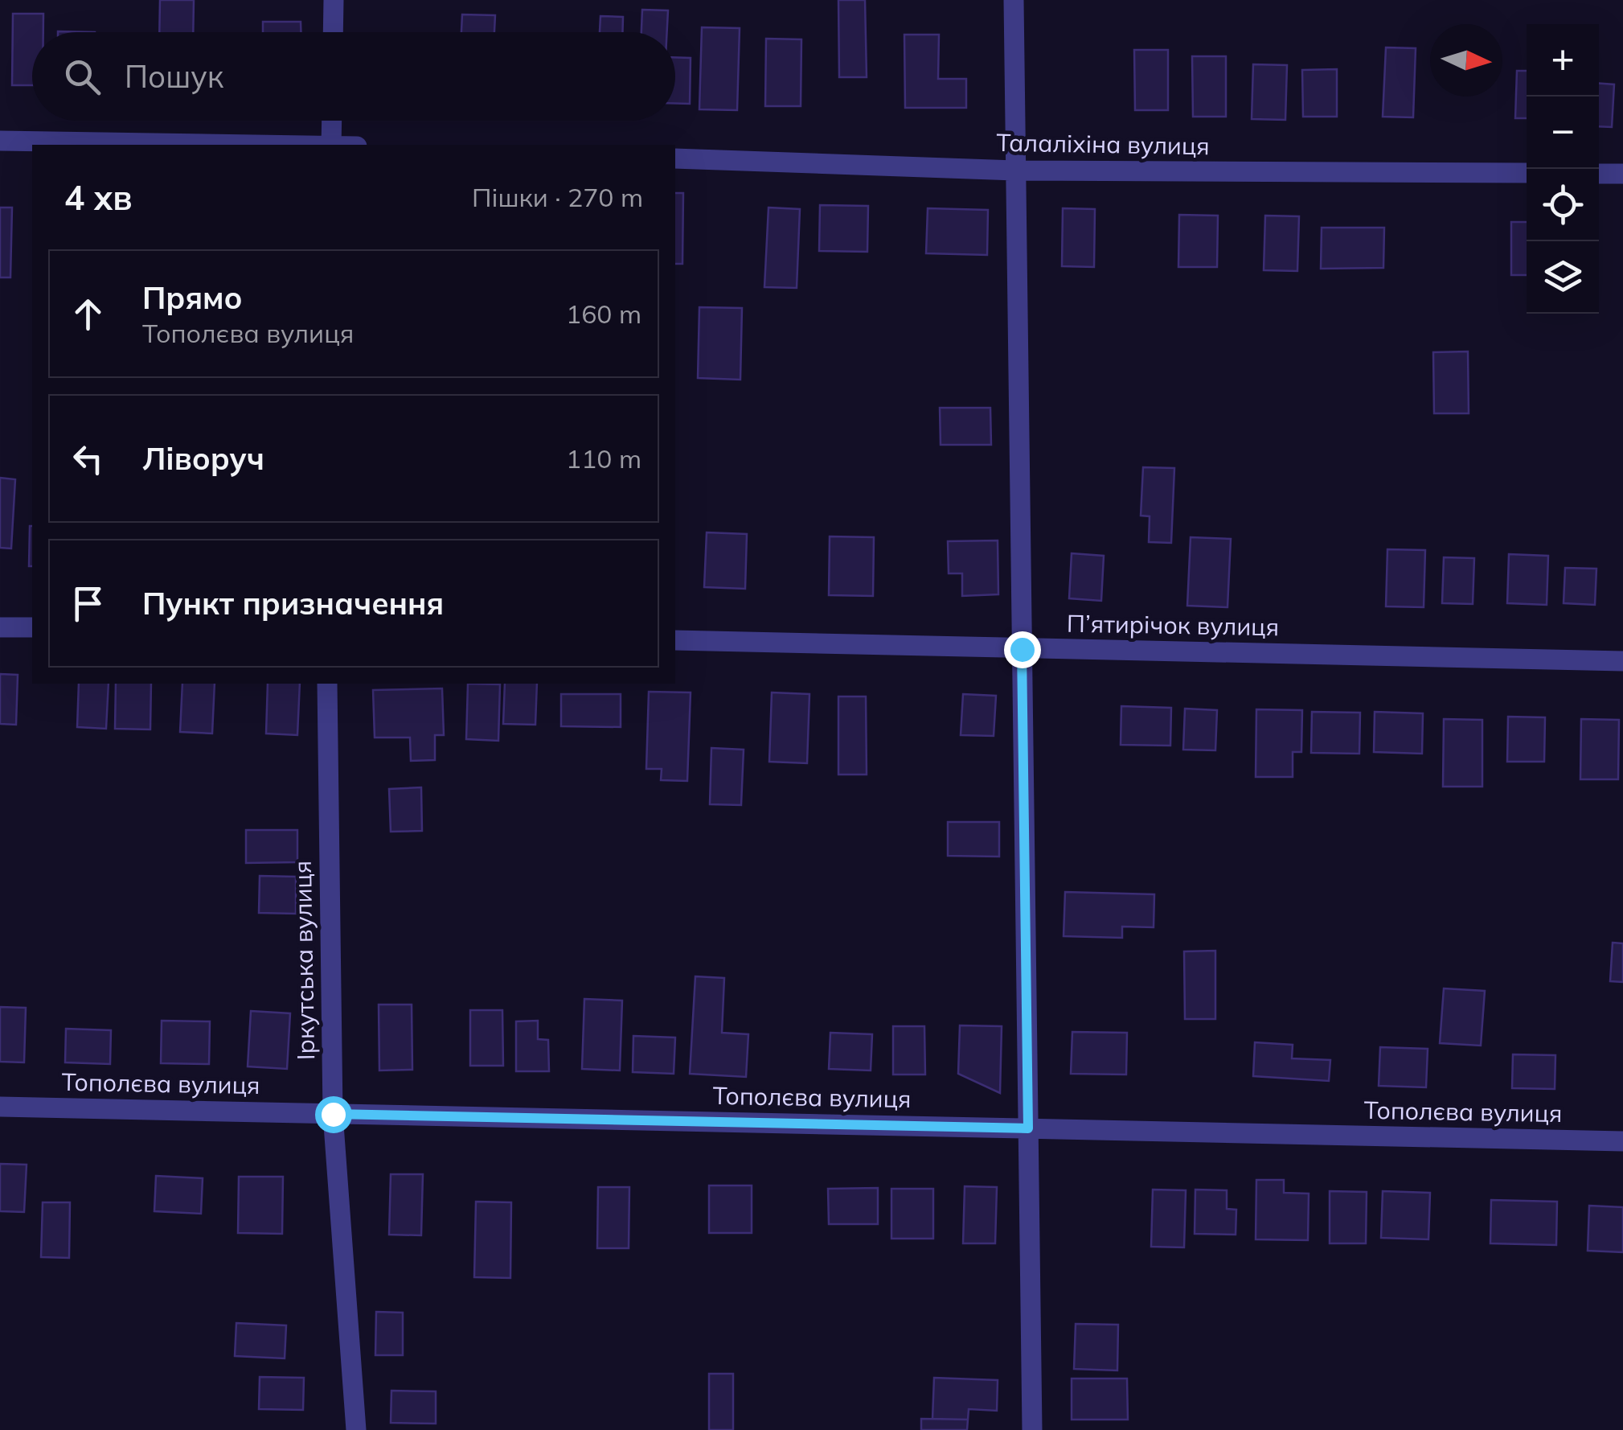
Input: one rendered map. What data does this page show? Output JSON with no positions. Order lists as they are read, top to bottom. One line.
{"streets":{"street":["Талаліхіна вулиця","П’ятирічок вулиця","Іркутська вулиця","Тополєва вулиця"]},"crossings":[["Іркутська вулиця","Тополєва вулиця"]],"north":"right","page":{"map_buttons":["+","−"],"search":"Пошук","heading":["4 хв","Пішки · 270 m"],"list":[["Прямо","Тополєва вулиця","160 m"],["Ліворуч","110 m"],"Пункт призначення"]}}
